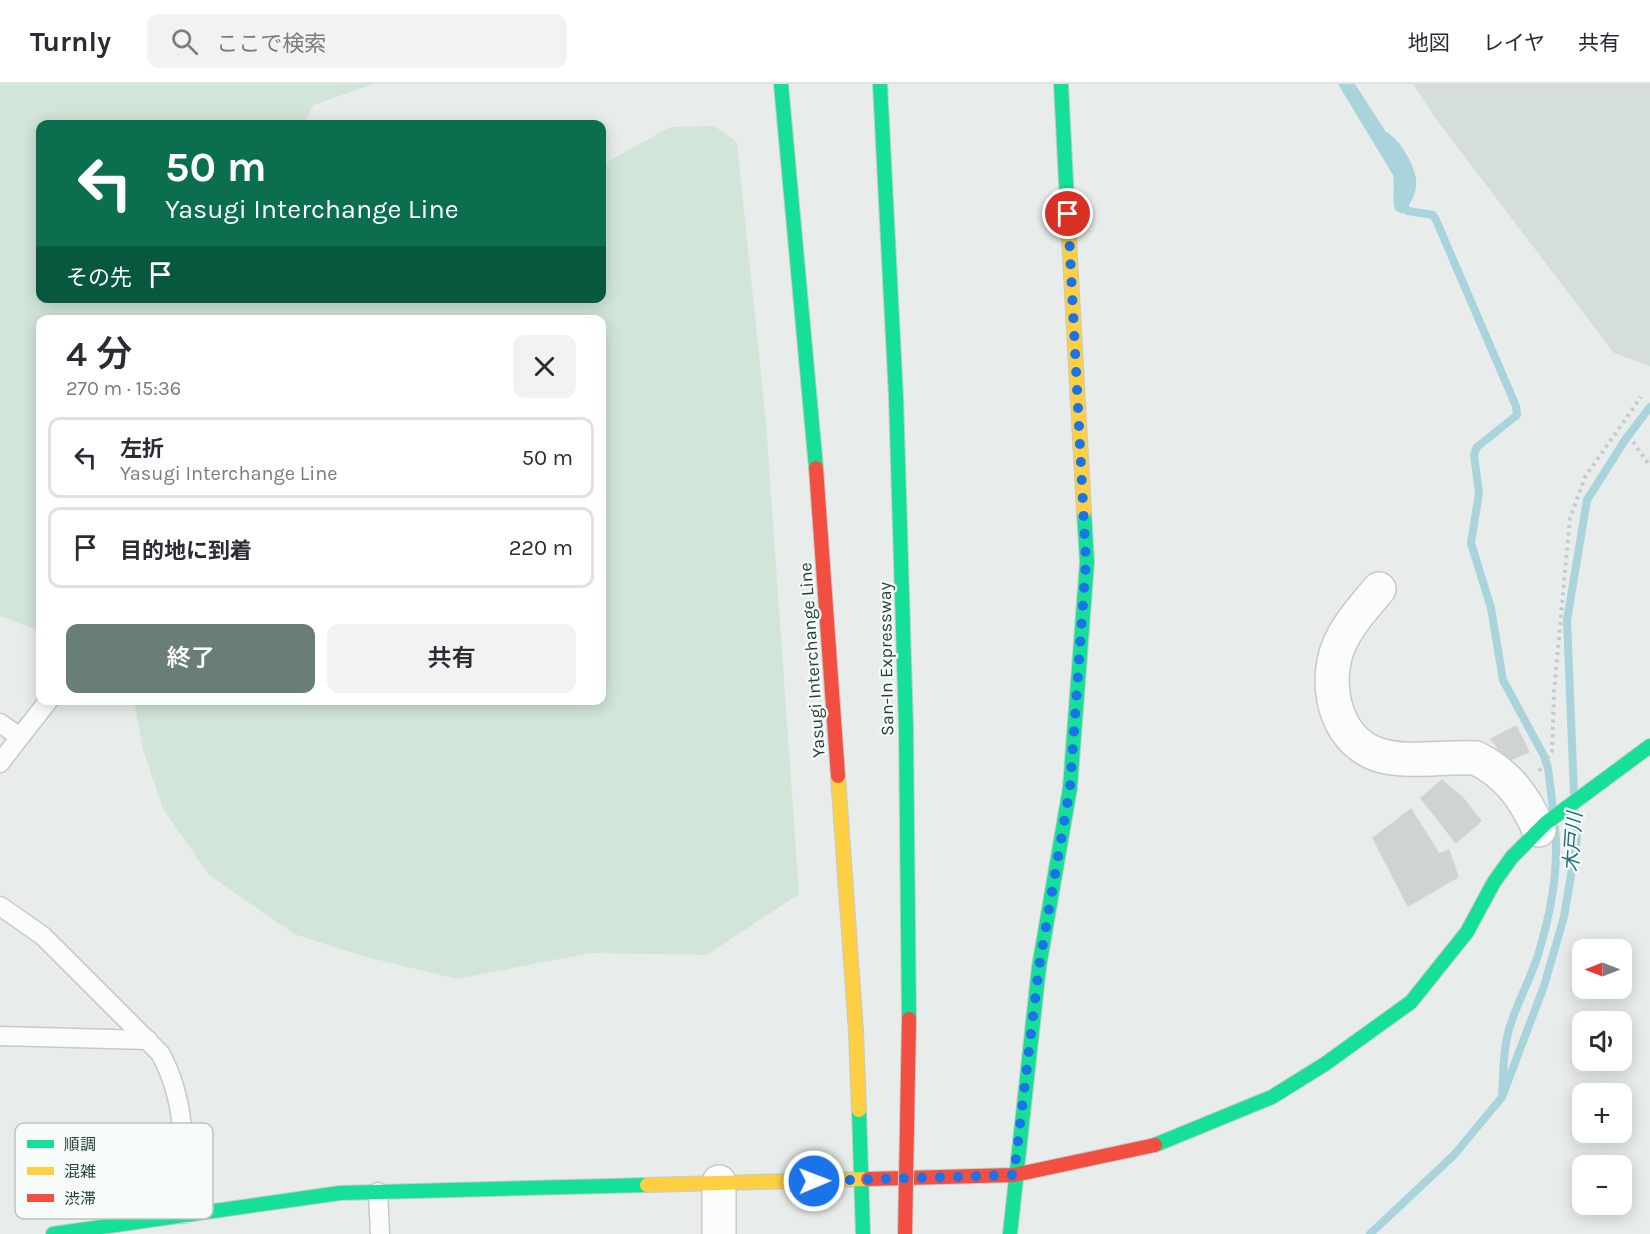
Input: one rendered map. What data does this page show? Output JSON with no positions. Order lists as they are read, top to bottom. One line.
{"streets":{"main road":["San-In Expressway","Yasugi Interchange Line"]},"water":["木戸川"],"legend":["順調","混雑","渋滞"],"north":"left","page":{"header":"Turnly","search":"ここで検索","nav":["地図","レイヤ","共有"],"turn":["50 m","Yasugi Interchange Line"],"then":"その先","heading":["4 分","270 m · 15:36"],"list":[{"name":"左折","note":"Yasugi Interchange Line","value":"50 m"},{"name":"目的地に到着","value":"220 m"}],"buttons":["終了","共有"],"map_buttons":["+","−"]}}
